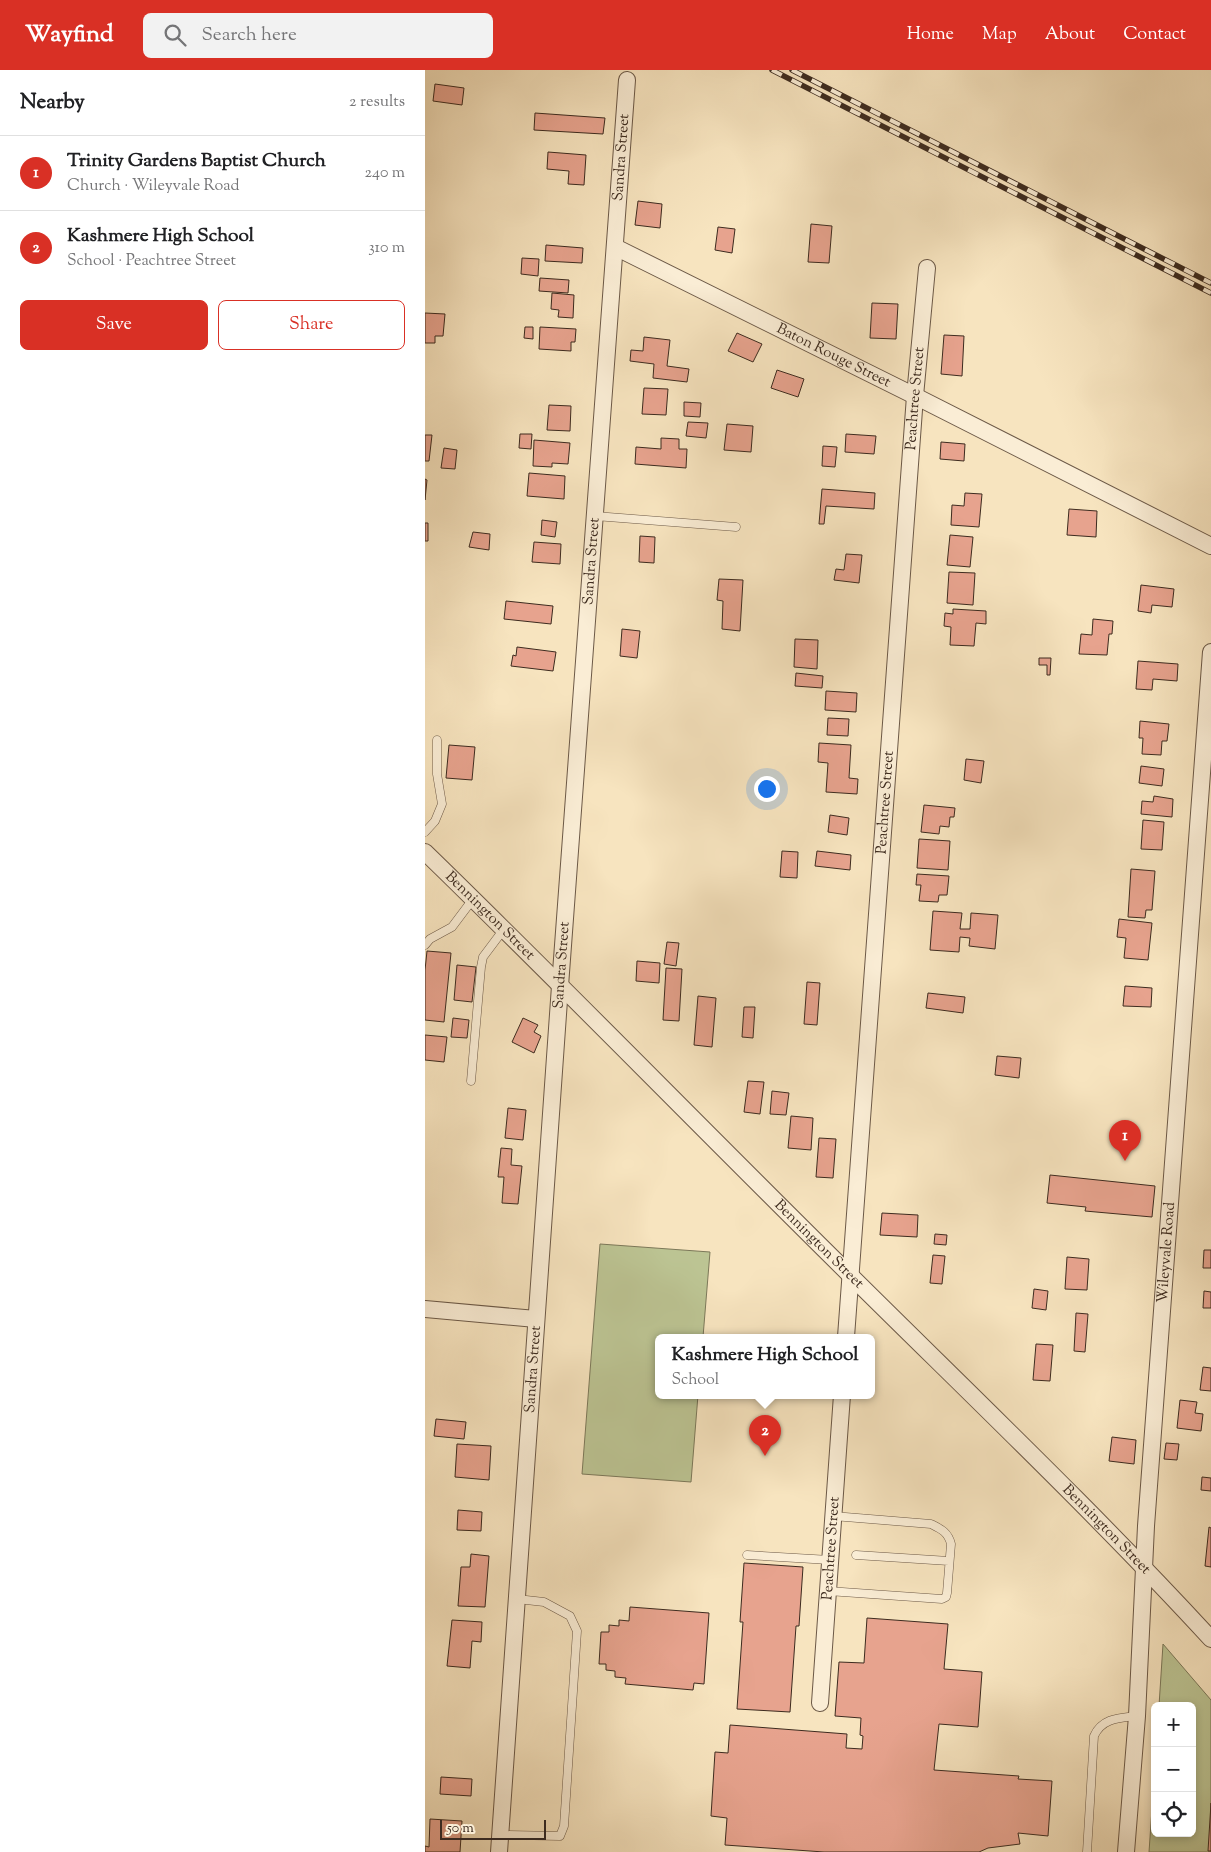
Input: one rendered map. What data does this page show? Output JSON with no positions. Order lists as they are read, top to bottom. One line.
{"streets":{"street":["Sandra Street","Baton Rouge Street","Peachtree Street","Bennington Street","Wileyvale Road"]},"crossings":[["Sandra Street","Baton Rouge Street"],["Sandra Street","Bennington Street"],["Baton Rouge Street","Peachtree Street"],["Peachtree Street","Bennington Street"],["Bennington Street","Wileyvale Road"]],"scale_bar":"50 m","page":{"header":"Wayfind","search":"Search here","nav":["Home","Map","About","Contact"],"heading":["Nearby","2 results"],"list":[{"mark":"1","name":"Trinity Gardens Baptist Church","note":"Church · Wileyvale Road","value":"240 m"},{"mark":"2","name":"Kashmere High School","note":"School · Peachtree Street","value":"310 m"}],"buttons":["Save","Share"],"pins":["1","2"],"popup":["Kashmere High School","School"],"map_buttons":["+","−"],"scale":"50 m"}}
